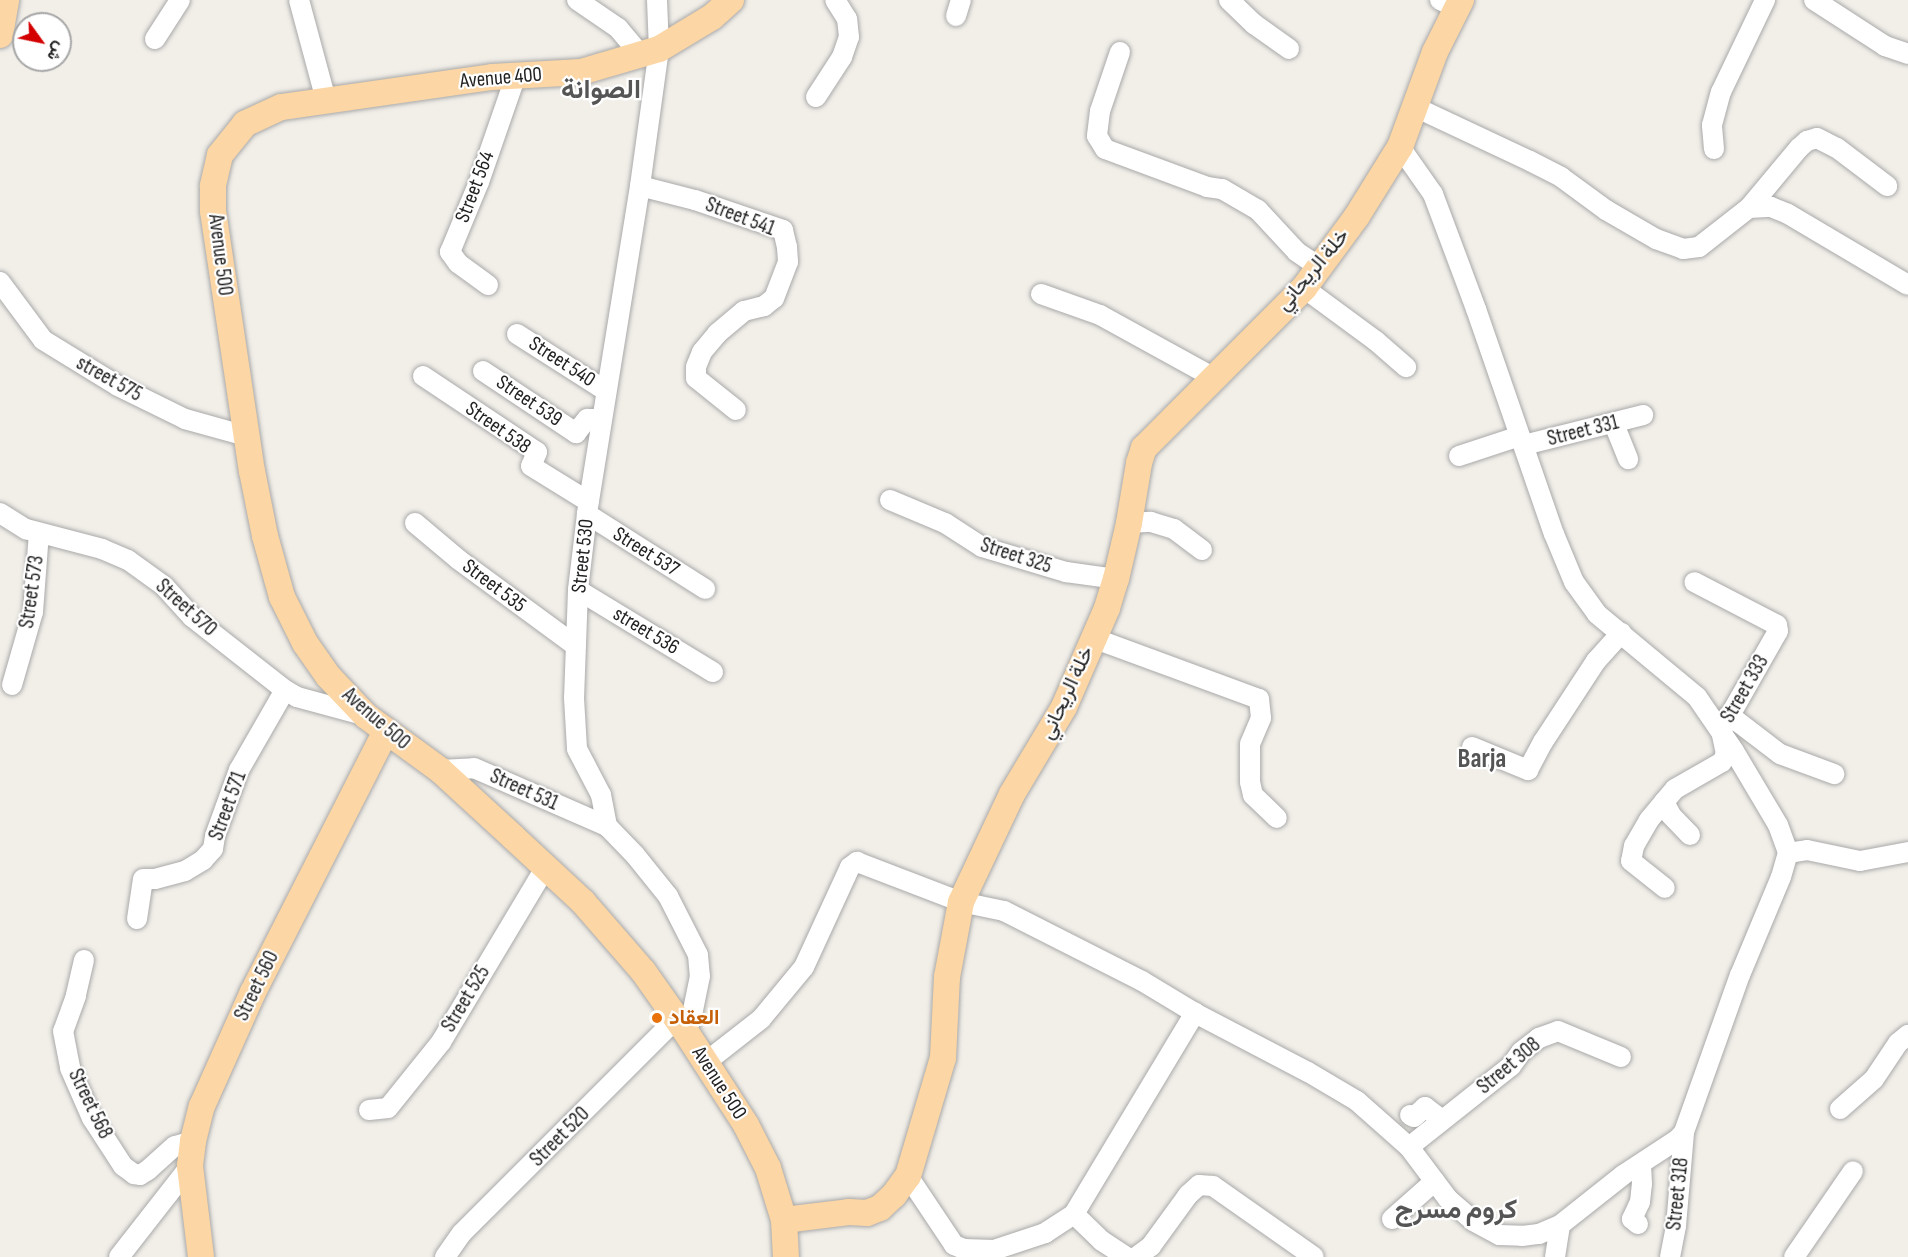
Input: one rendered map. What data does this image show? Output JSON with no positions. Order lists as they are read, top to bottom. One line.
{"streets":{"main road":["Avenue 400","Avenue 500","خلة الريحاني","Street 560"],"street":["Street 564","Street 541","Street 540","street 575","Street 539","Street 538","Street 331","Street 537","Street 530","Street 325","Street 535","Street 573","Street 570","street 536","Street 333","Street 531","Street 571","Street 525","Street 308","Street 568","Street 520","Street 318"]},"crossings":[["Avenue 400","Street 564"],["Avenue 400","Avenue 500"],["Avenue 400","Street 530"],["Street 541","Street 530"],["Avenue 500","خلة الريحاني"],["Avenue 500","street 575"],["Avenue 500","Street 570"],["Avenue 500","Street 531"],["Avenue 500","Street 560"],["Avenue 500","Street 525"],["Avenue 500","Street 520"],["خلة الريحاني","Street 325"],["Street 540","Street 530"],["Street 539","Street 530"],["Street 538","Street 537"],["Street 538","Street 530"],["Street 537","Street 530"],["Street 530","Street 535"],["Street 530","street 536"],["Street 530","Street 531"],["Street 573","Street 570"],["Street 570","Street 571"],["Street 560","Street 568"]],"districts":["الصوانة","Barja","كروم مسرج"],"places":["العقاد"],"north":"bottom right"}
